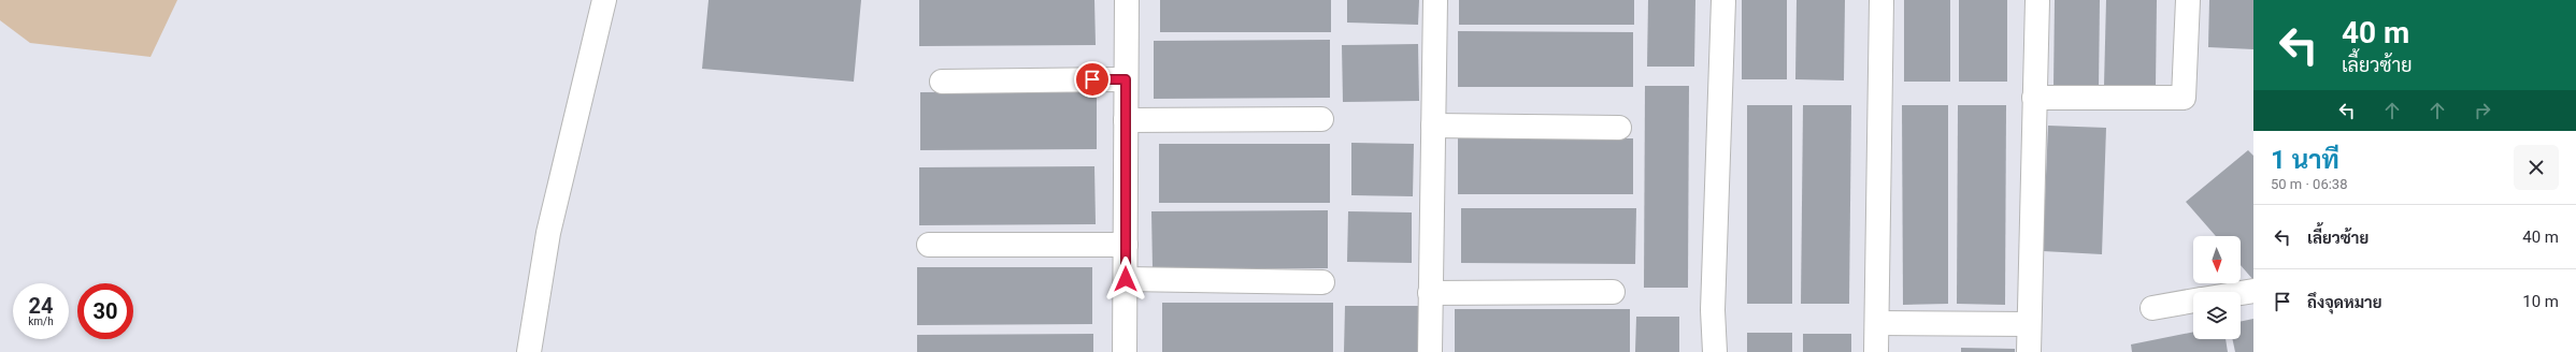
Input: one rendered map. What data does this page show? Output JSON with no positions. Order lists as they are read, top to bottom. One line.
{"north":"bottom","page":{"turn":["40 m","เลี้ยวซ้าย"],"heading":["1 นาที","50 m · 06:38"],"list":[{"name":"เลี้ยวซ้าย","value":"40 m"},{"name":"ถึงจุดหมาย","value":"10 m"}],"speed":"24 km/h","limit":"30"}}
